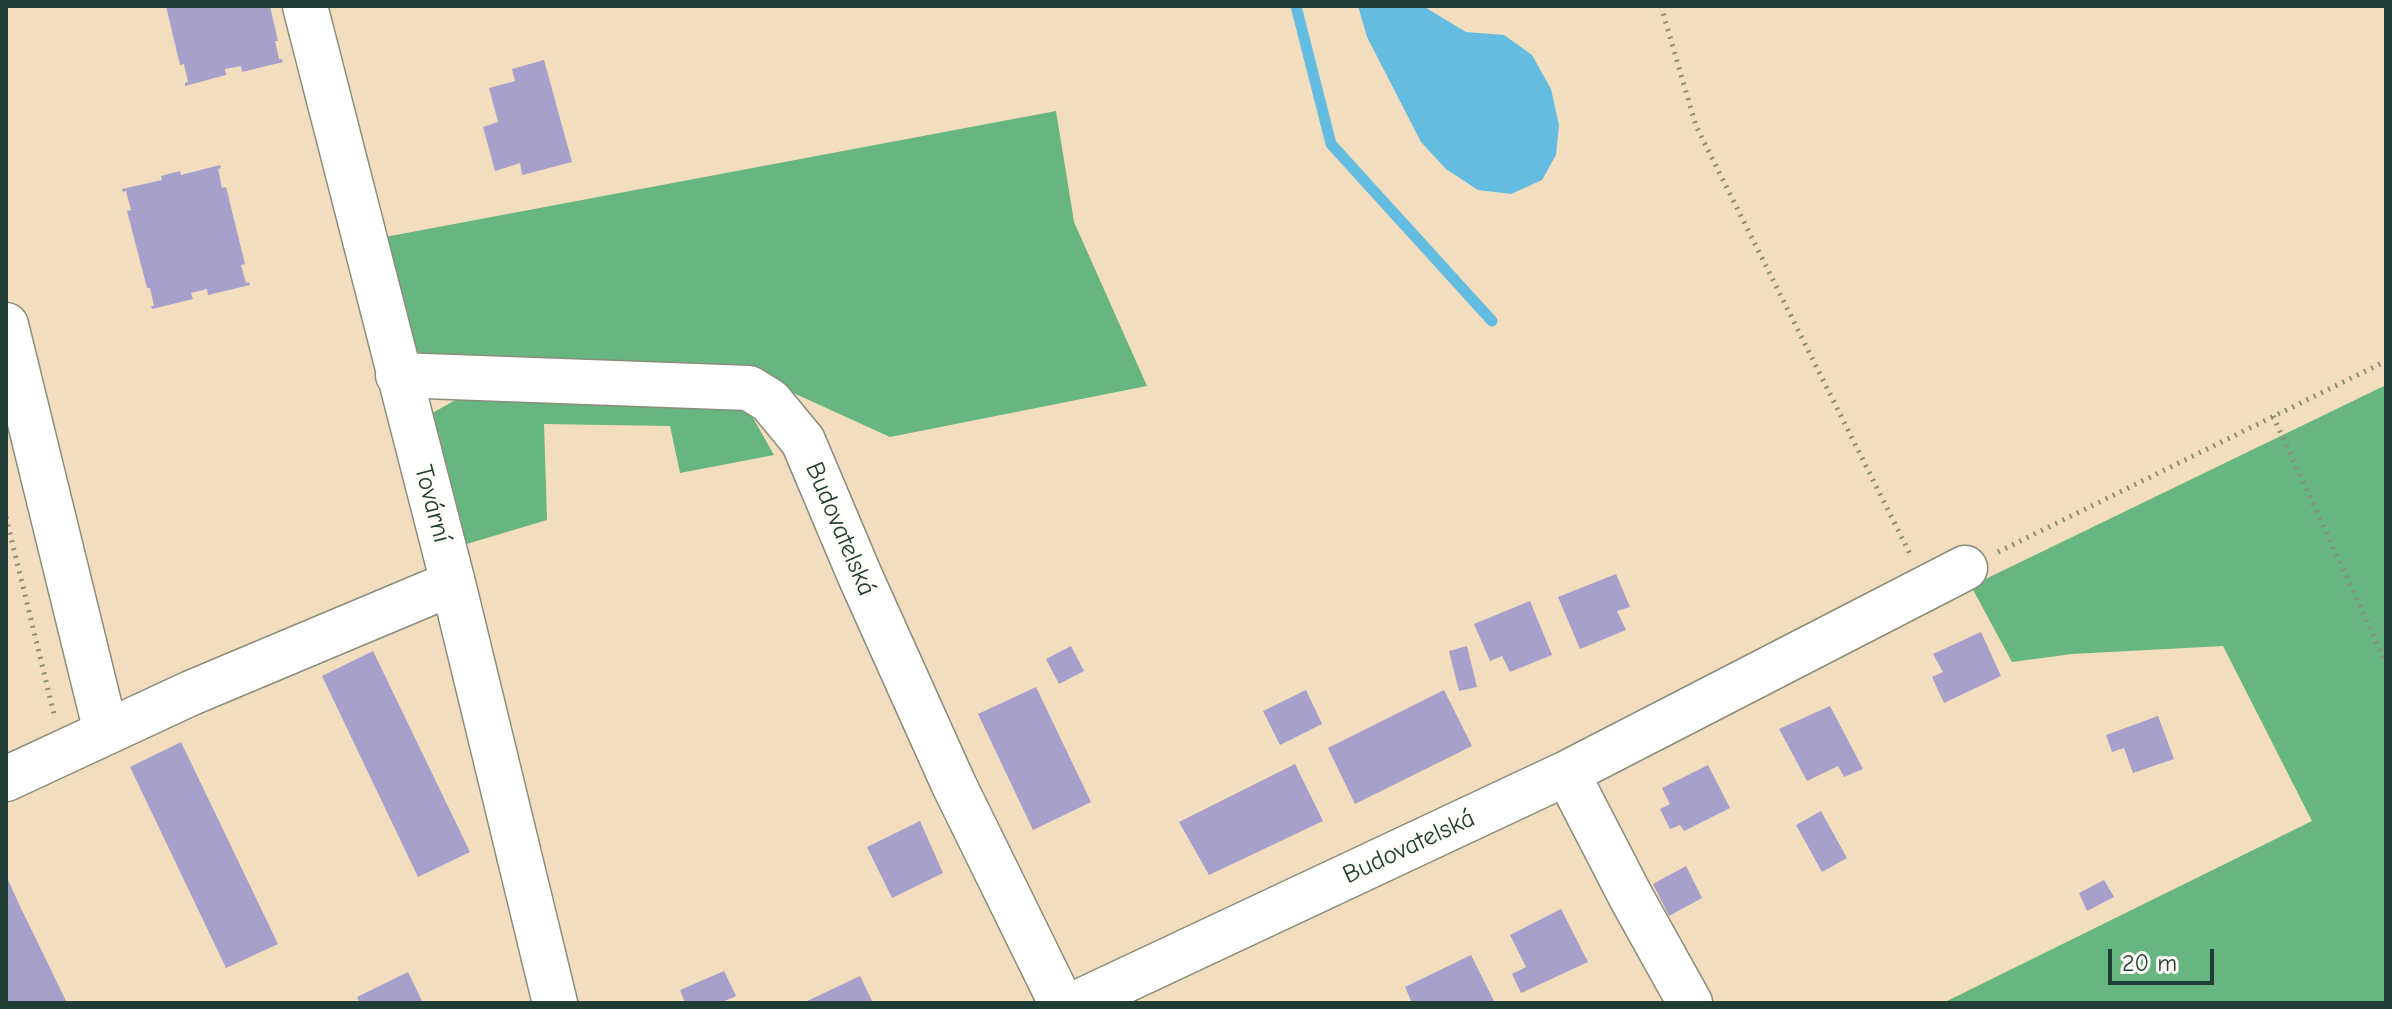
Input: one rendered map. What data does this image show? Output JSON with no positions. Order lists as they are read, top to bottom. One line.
{"streets":{"street":["Tovární","Budovatelská"]},"crossings":[["Tovární","Budovatelská"]],"scale_bar":"20 m"}
